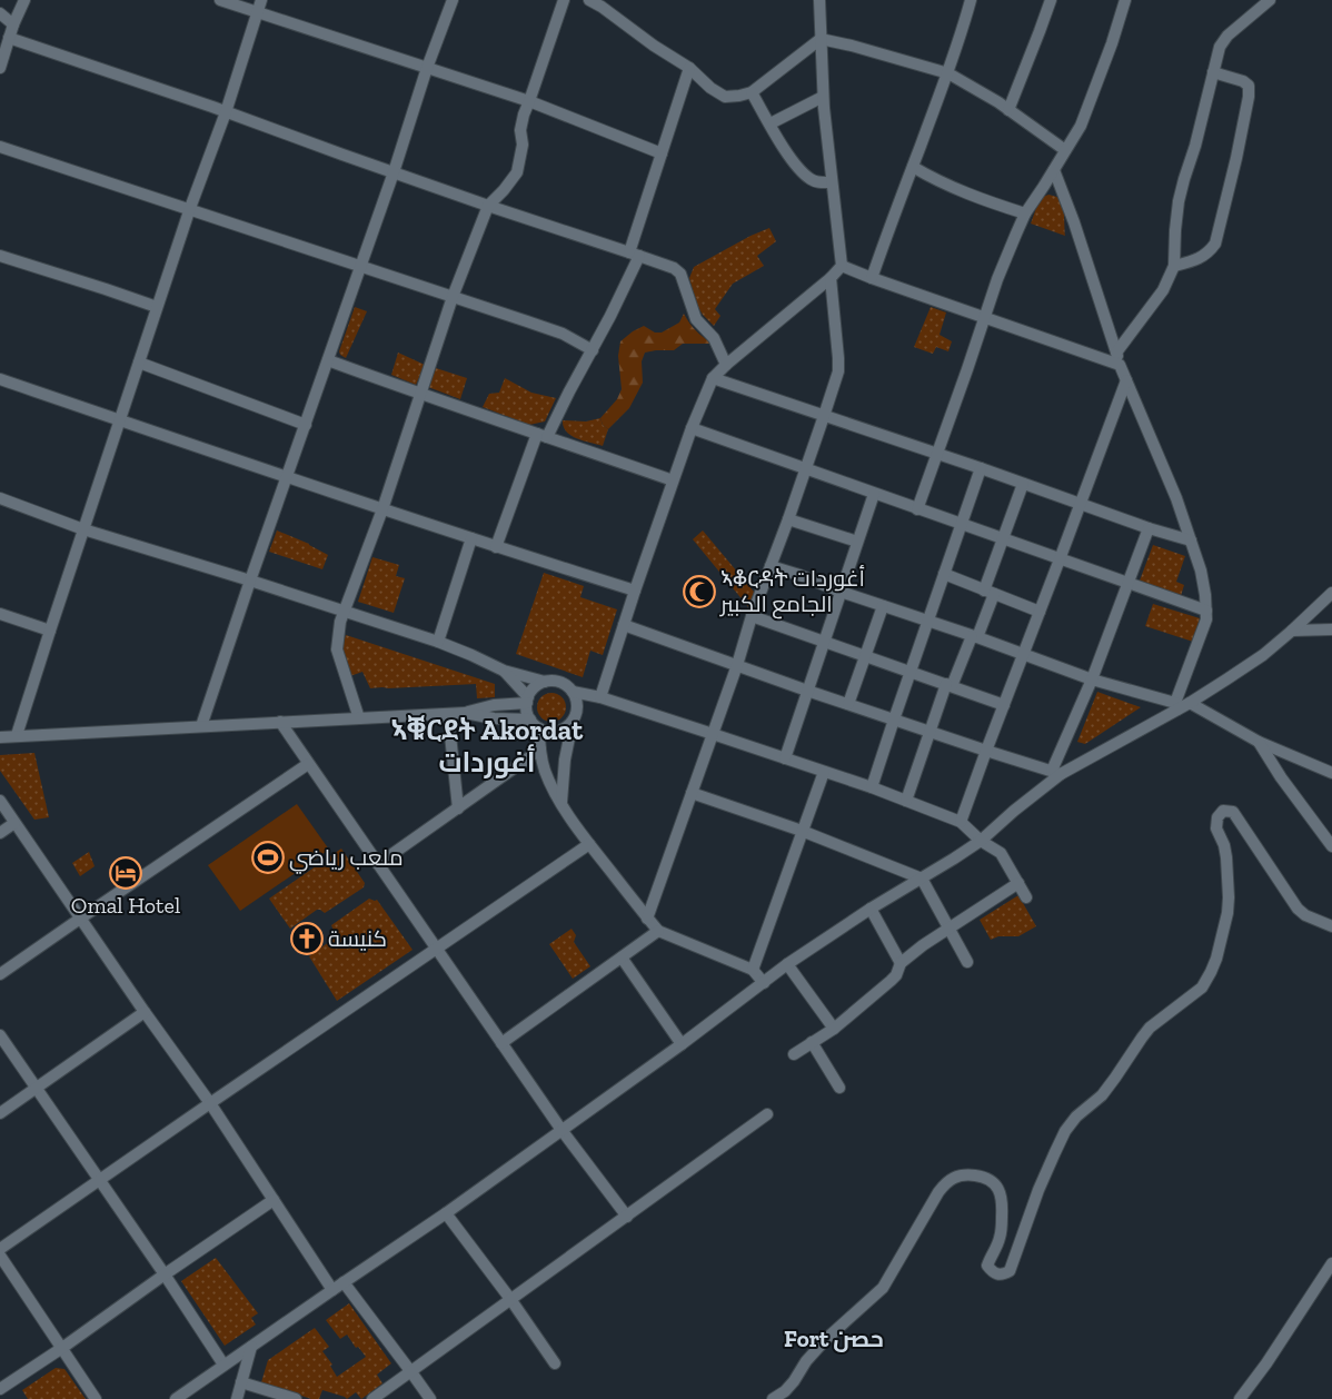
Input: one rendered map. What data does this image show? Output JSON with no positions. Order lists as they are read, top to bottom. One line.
{"districts":["ኣቑርደት Akordat أغوردات","Fort حصن"],"places":{"mosque":["ኣቆርዳት أغوردات الجامع الكبير"],"sports":["ملعب رياضي"],"hotel":["Omal Hotel"],"church":["كنيسة"]}}
